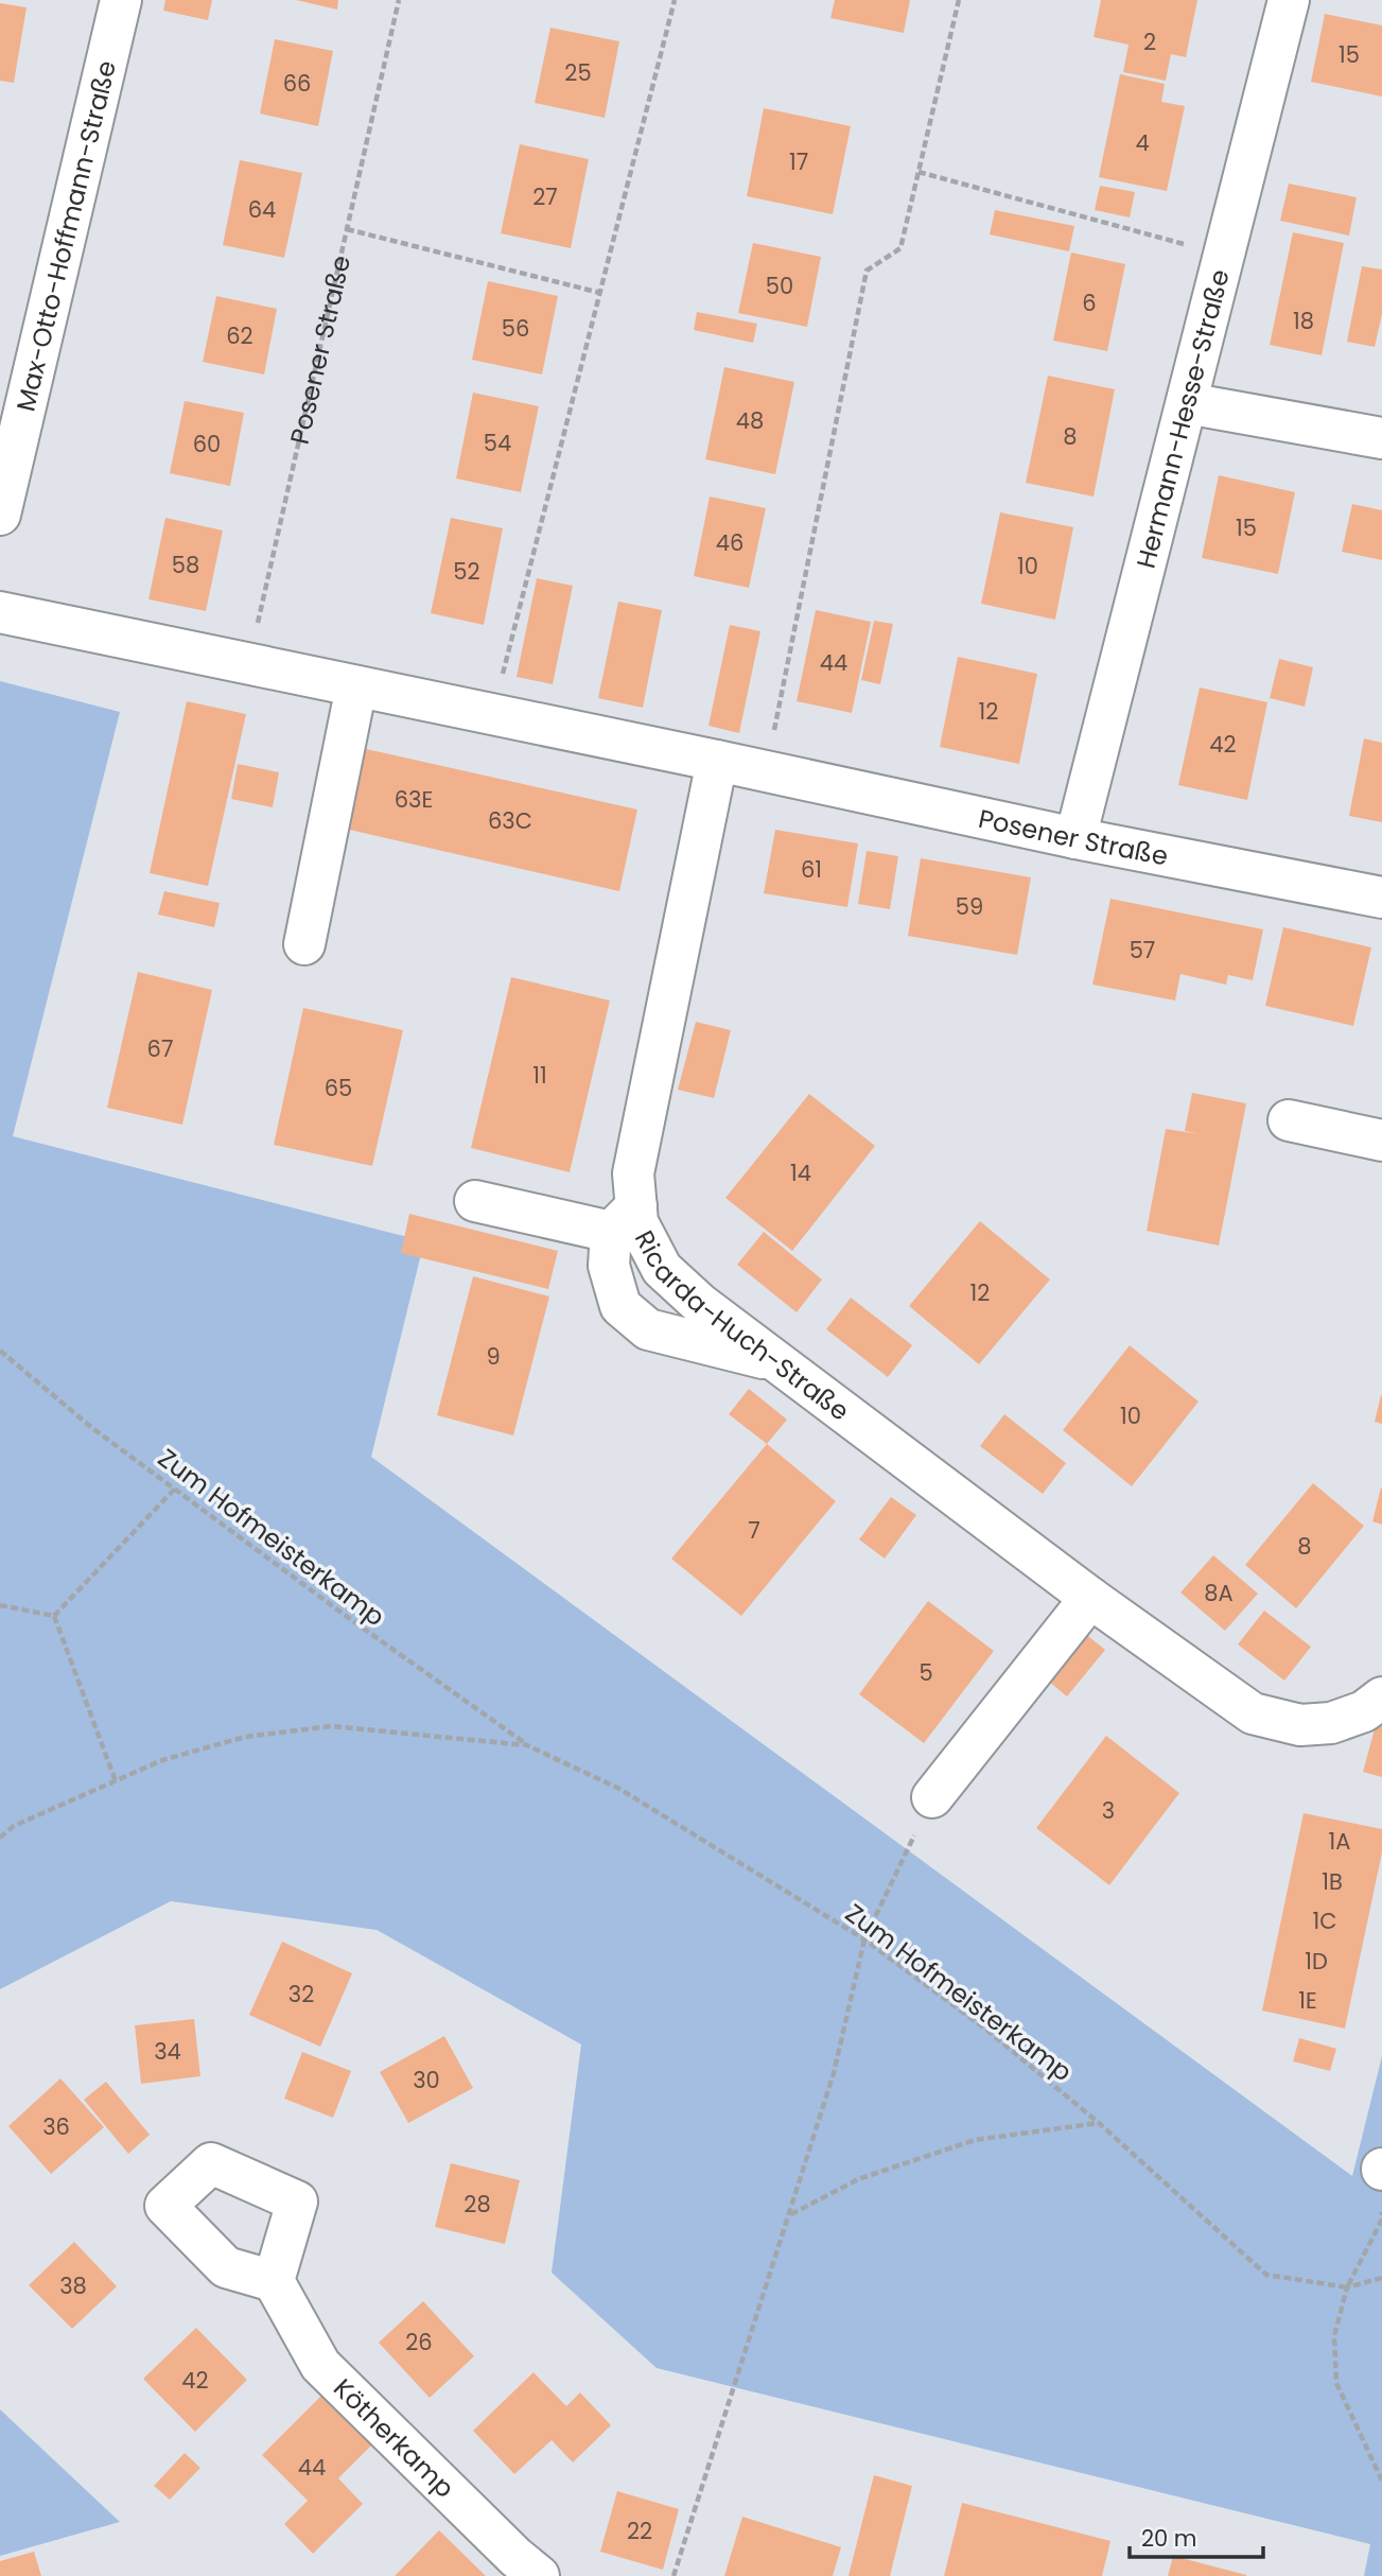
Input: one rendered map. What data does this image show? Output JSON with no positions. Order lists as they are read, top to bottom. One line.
{"streets":{"street":["Max-Otto-Hoffmann-Straße","Posener Straße","Hermann-Hesse-Straße","Ricarda-Huch-Straße","Kötherkamp"],"path":["Zum Hofmeisterkamp"]},"crossings":[["Posener Straße","Hermann-Hesse-Straße"],["Posener Straße","Ricarda-Huch-Straße"]],"house_numbers":["2","15","25","66","4","17","27","64","50","6","18","56","62","48","8","54","60","15","46","58","10","52","44","12","42","63E","63C","61","59","57","67","11","65","14","12","9","10","7","8","8A","5","3","1A","1B","1C","1D","32","1E","34","30","36","28","38","26","42","44","22"],"scale_bar":"20 m"}
